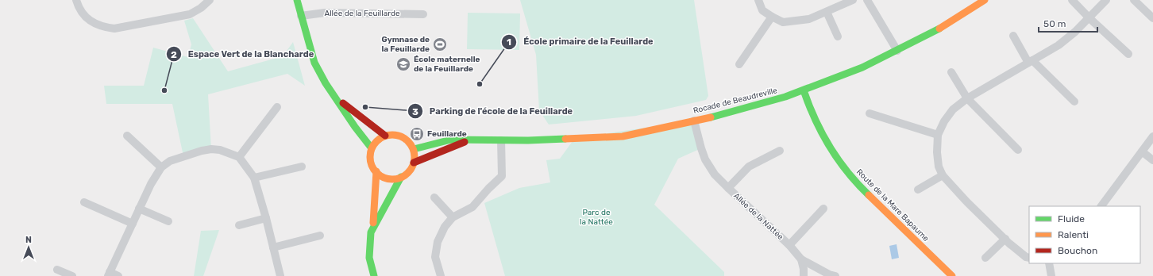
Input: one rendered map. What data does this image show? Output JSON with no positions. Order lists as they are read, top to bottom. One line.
{"streets":{"street":["Allée de la Feuillarde","Rocade de Beaudreville","Route de la Mare Bapaume","Allée de la Nattée"]},"crossings":[["Rocade de Beaudreville","Route de la Mare Bapaume"],["Rocade de Beaudreville","Allée de la Nattée"]],"parks":["Parc de la Nattée"],"places":{"sports":["Gymnase de la Feuillarde"],"school or university":["École maternelle de la Feuillarde"],"other":["École primaire de la Feuillarde","Espace Vert de la Blancharde","Parking de l'école de la Feuillarde"],"bus stop":["Feuillarde"]},"legend":["Fluide","Ralenti","Bouchon"],"scale_bar":"50 m","north":"top"}
